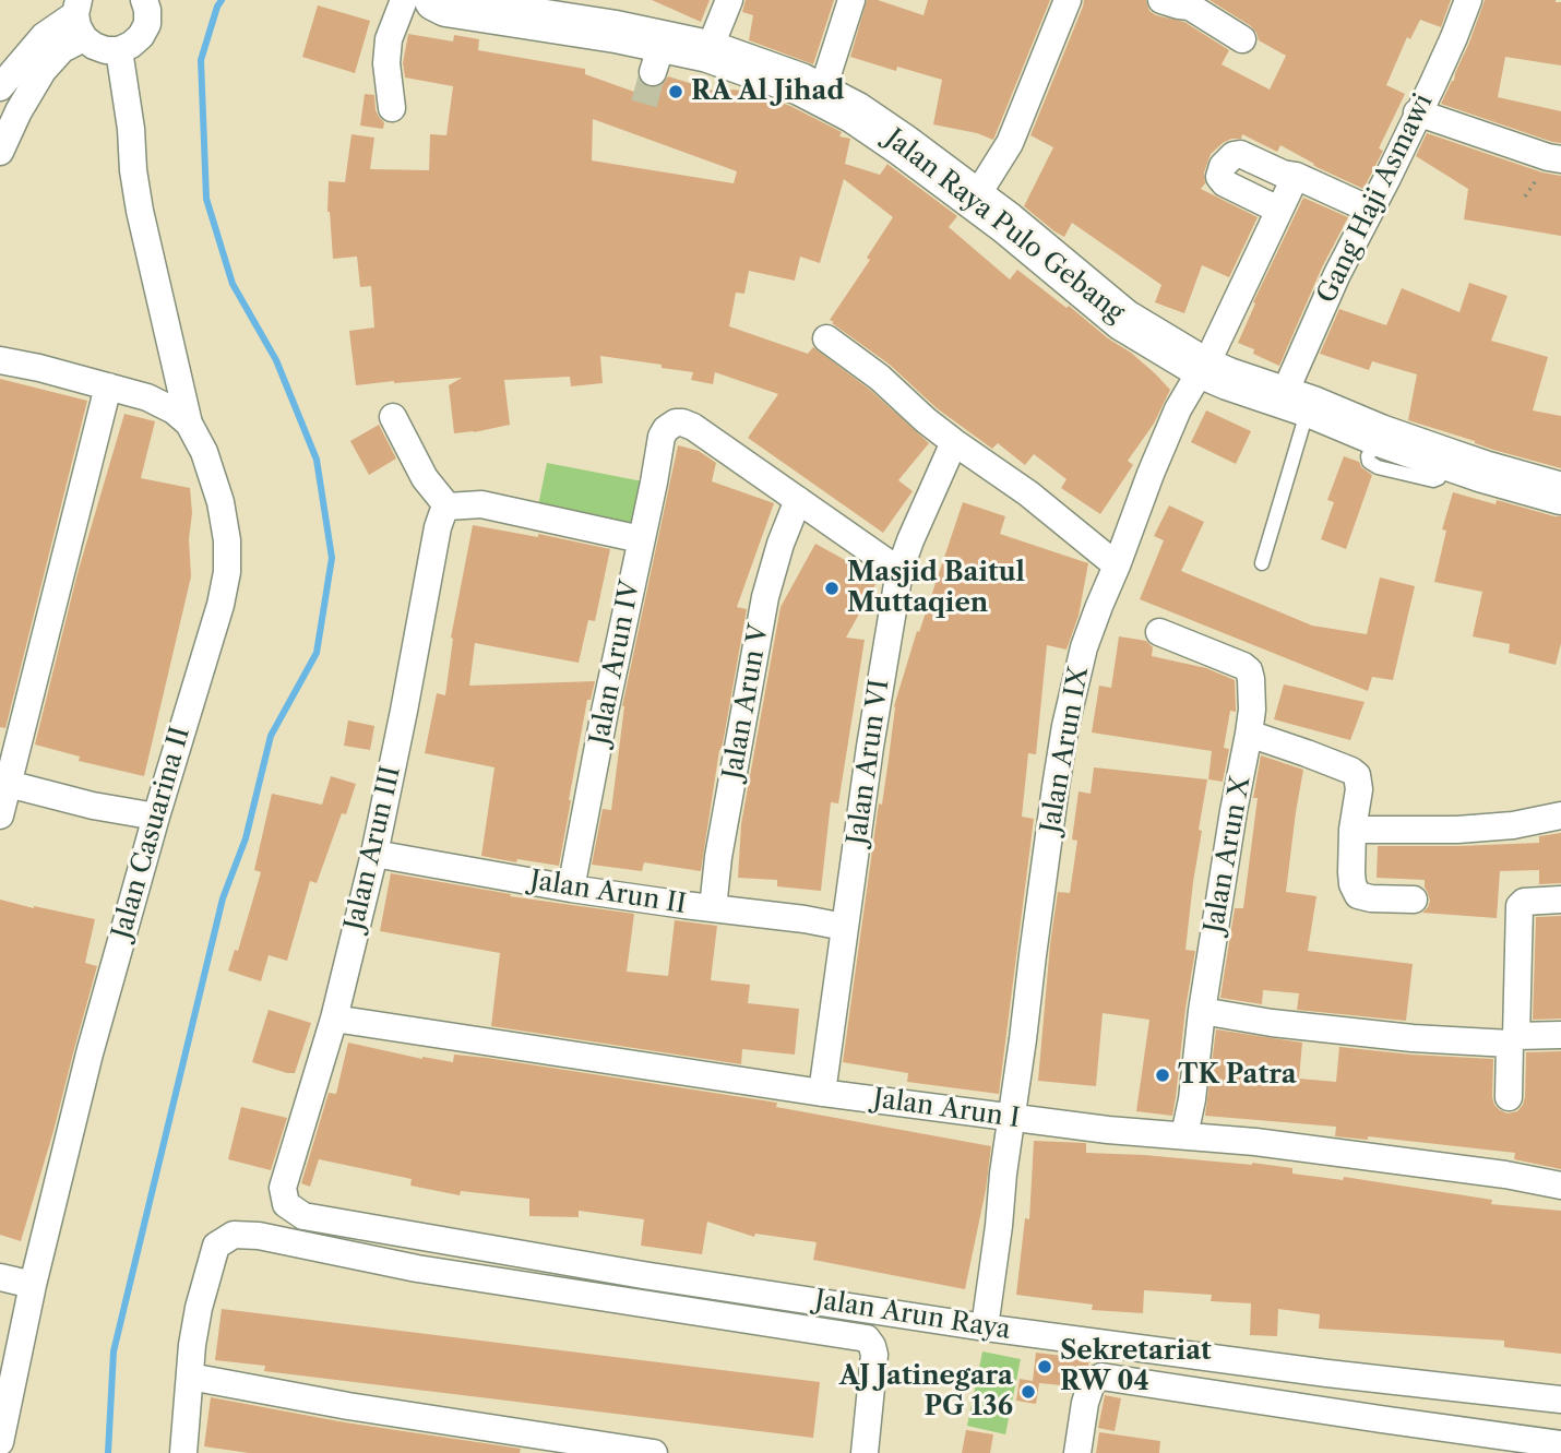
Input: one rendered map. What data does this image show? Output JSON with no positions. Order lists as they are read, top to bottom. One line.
{"streets":{"main road":["Jalan Raya Pulo Gebang"],"street":["Gang Haji Asmawi","Jalan Arun IV","Jalan Arun V","Jalan Arun IX","Jalan Arun VI","Jalan Casuarina II","Jalan Arun III","Jalan Arun X","Jalan Arun II","Jalan Arun I","Jalan Arun Raya"]},"crossings":[["Gang Haji Asmawi","Jalan Raya Pulo Gebang"],["Jalan Raya Pulo Gebang","Jalan Arun IX"],["Jalan Arun IV","Jalan Arun V"],["Jalan Arun IV","Jalan Arun II"],["Jalan Arun V","Jalan Arun II"],["Jalan Arun IX","Jalan Arun I"],["Jalan Arun IX","Jalan Arun Raya"],["Jalan Arun VI","Jalan Arun II"],["Jalan Arun VI","Jalan Arun I"],["Jalan Arun III","Jalan Arun II"],["Jalan Arun III","Jalan Arun I"],["Jalan Arun III","Jalan Arun Raya"],["Jalan Arun X","Jalan Arun I"]],"places":["RA Al Jihad","Masjid Baitul Muttaqien","TK Patra","Sekretariat RW 04","AJ Jatinegara PG 136"]}
